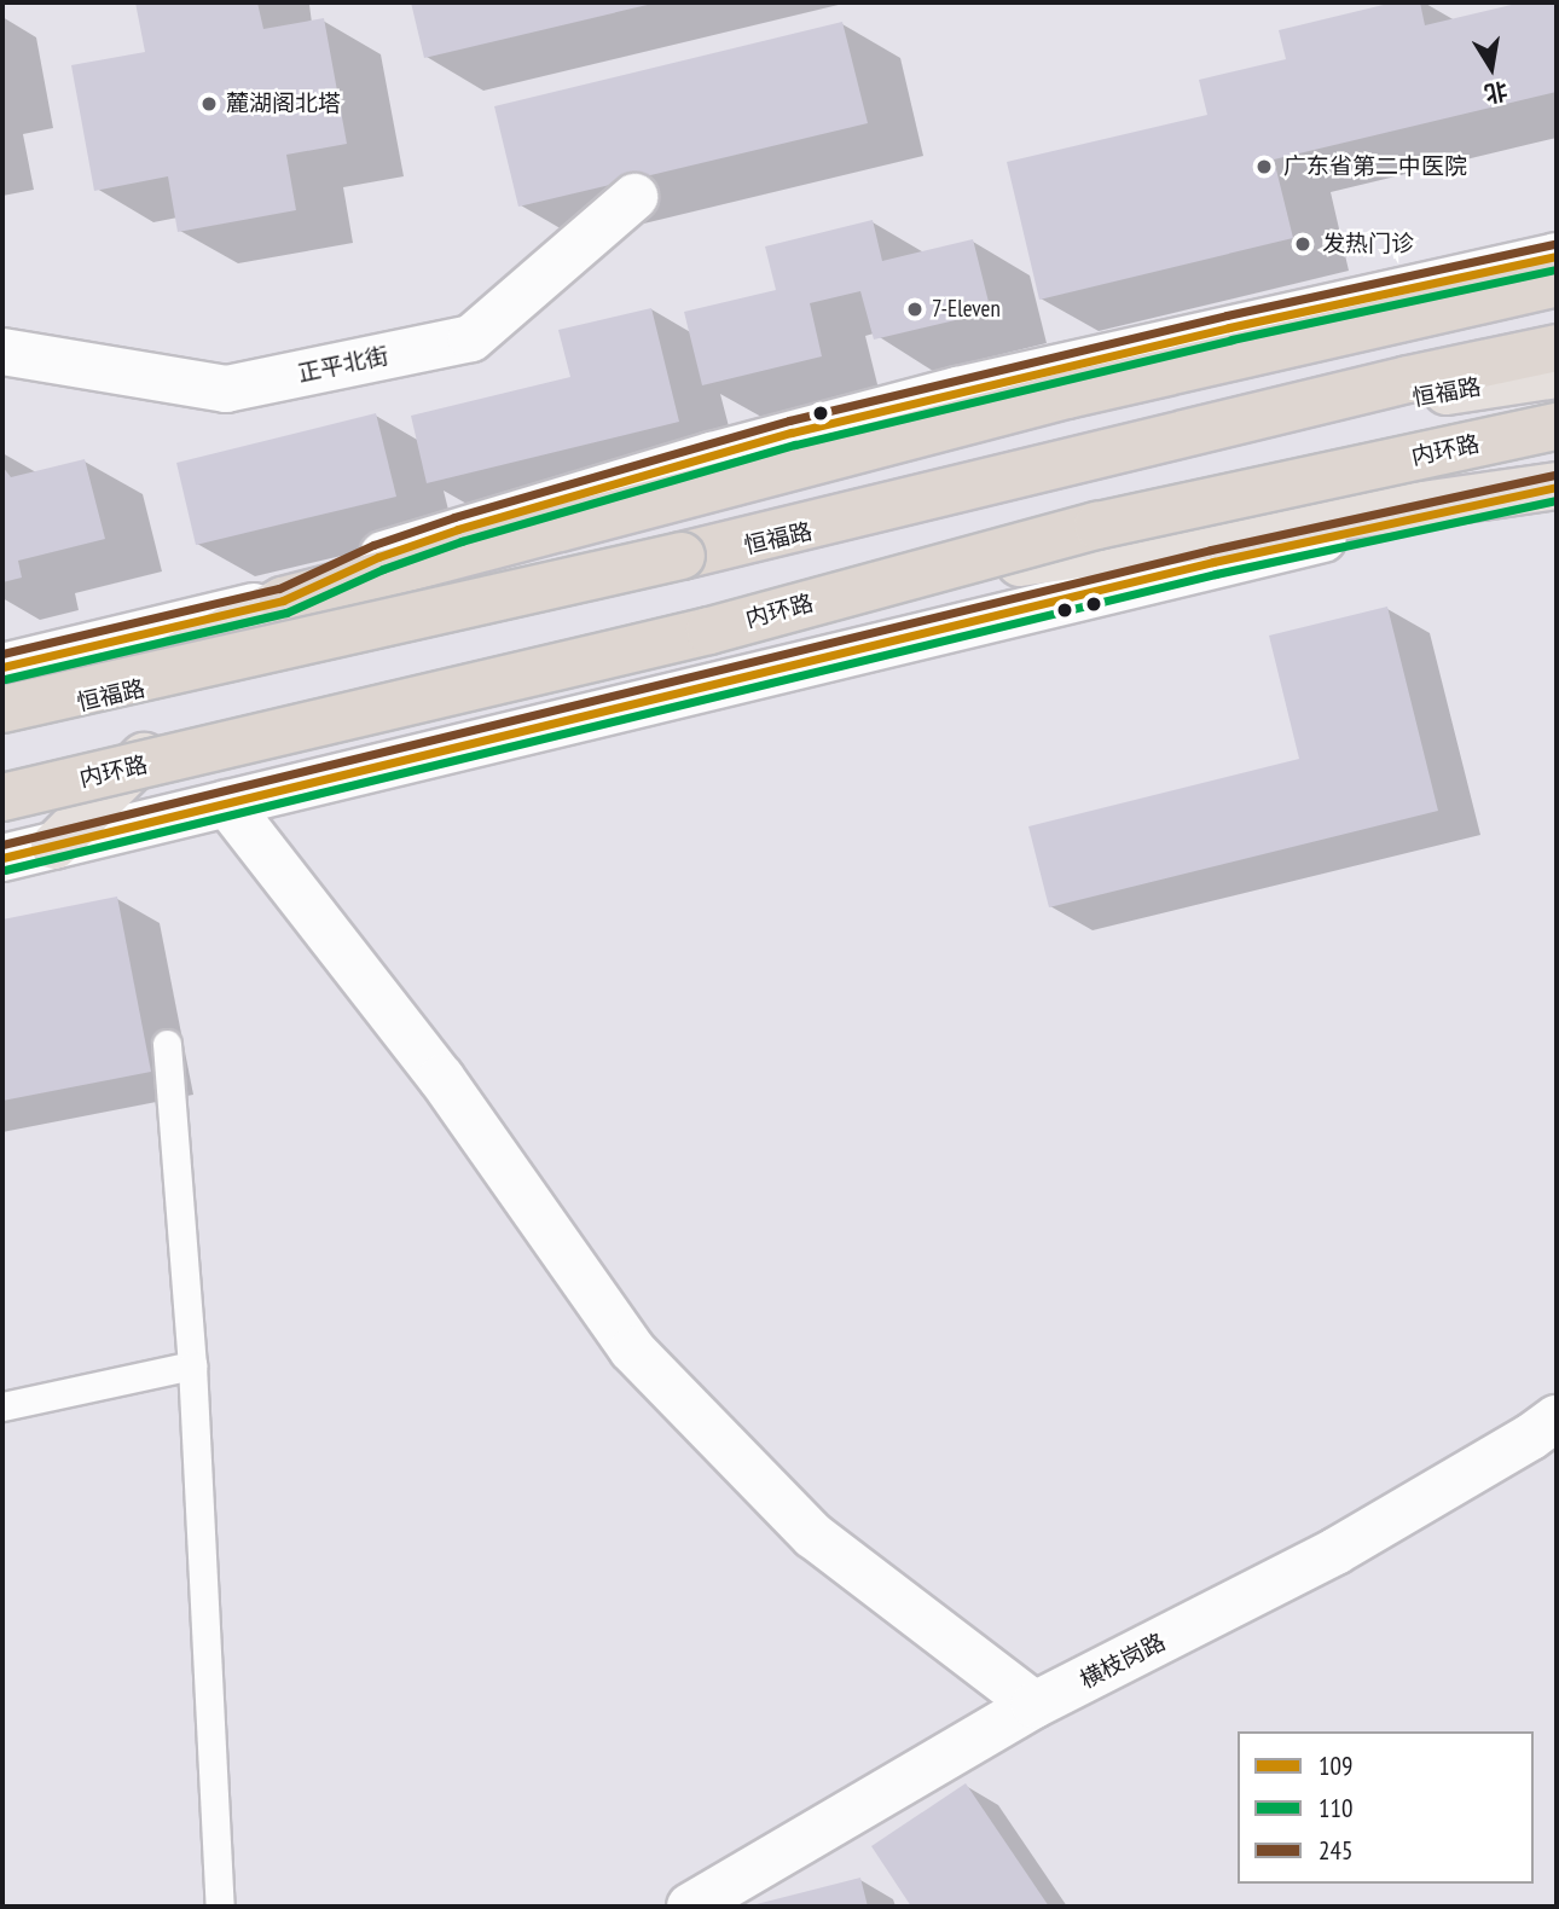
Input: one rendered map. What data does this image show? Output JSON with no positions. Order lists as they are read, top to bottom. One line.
{"streets":{"highway":["内环路"],"main road":["正平北街","恒福路","横枝岗路"]},"places":["麓湖阁北塔","广东省第二中医院","发热门诊","7-Eleven"],"lines":["transit line 245","transit line 109","transit line 110"],"legend":["109","110","245"],"north":"bottom"}
